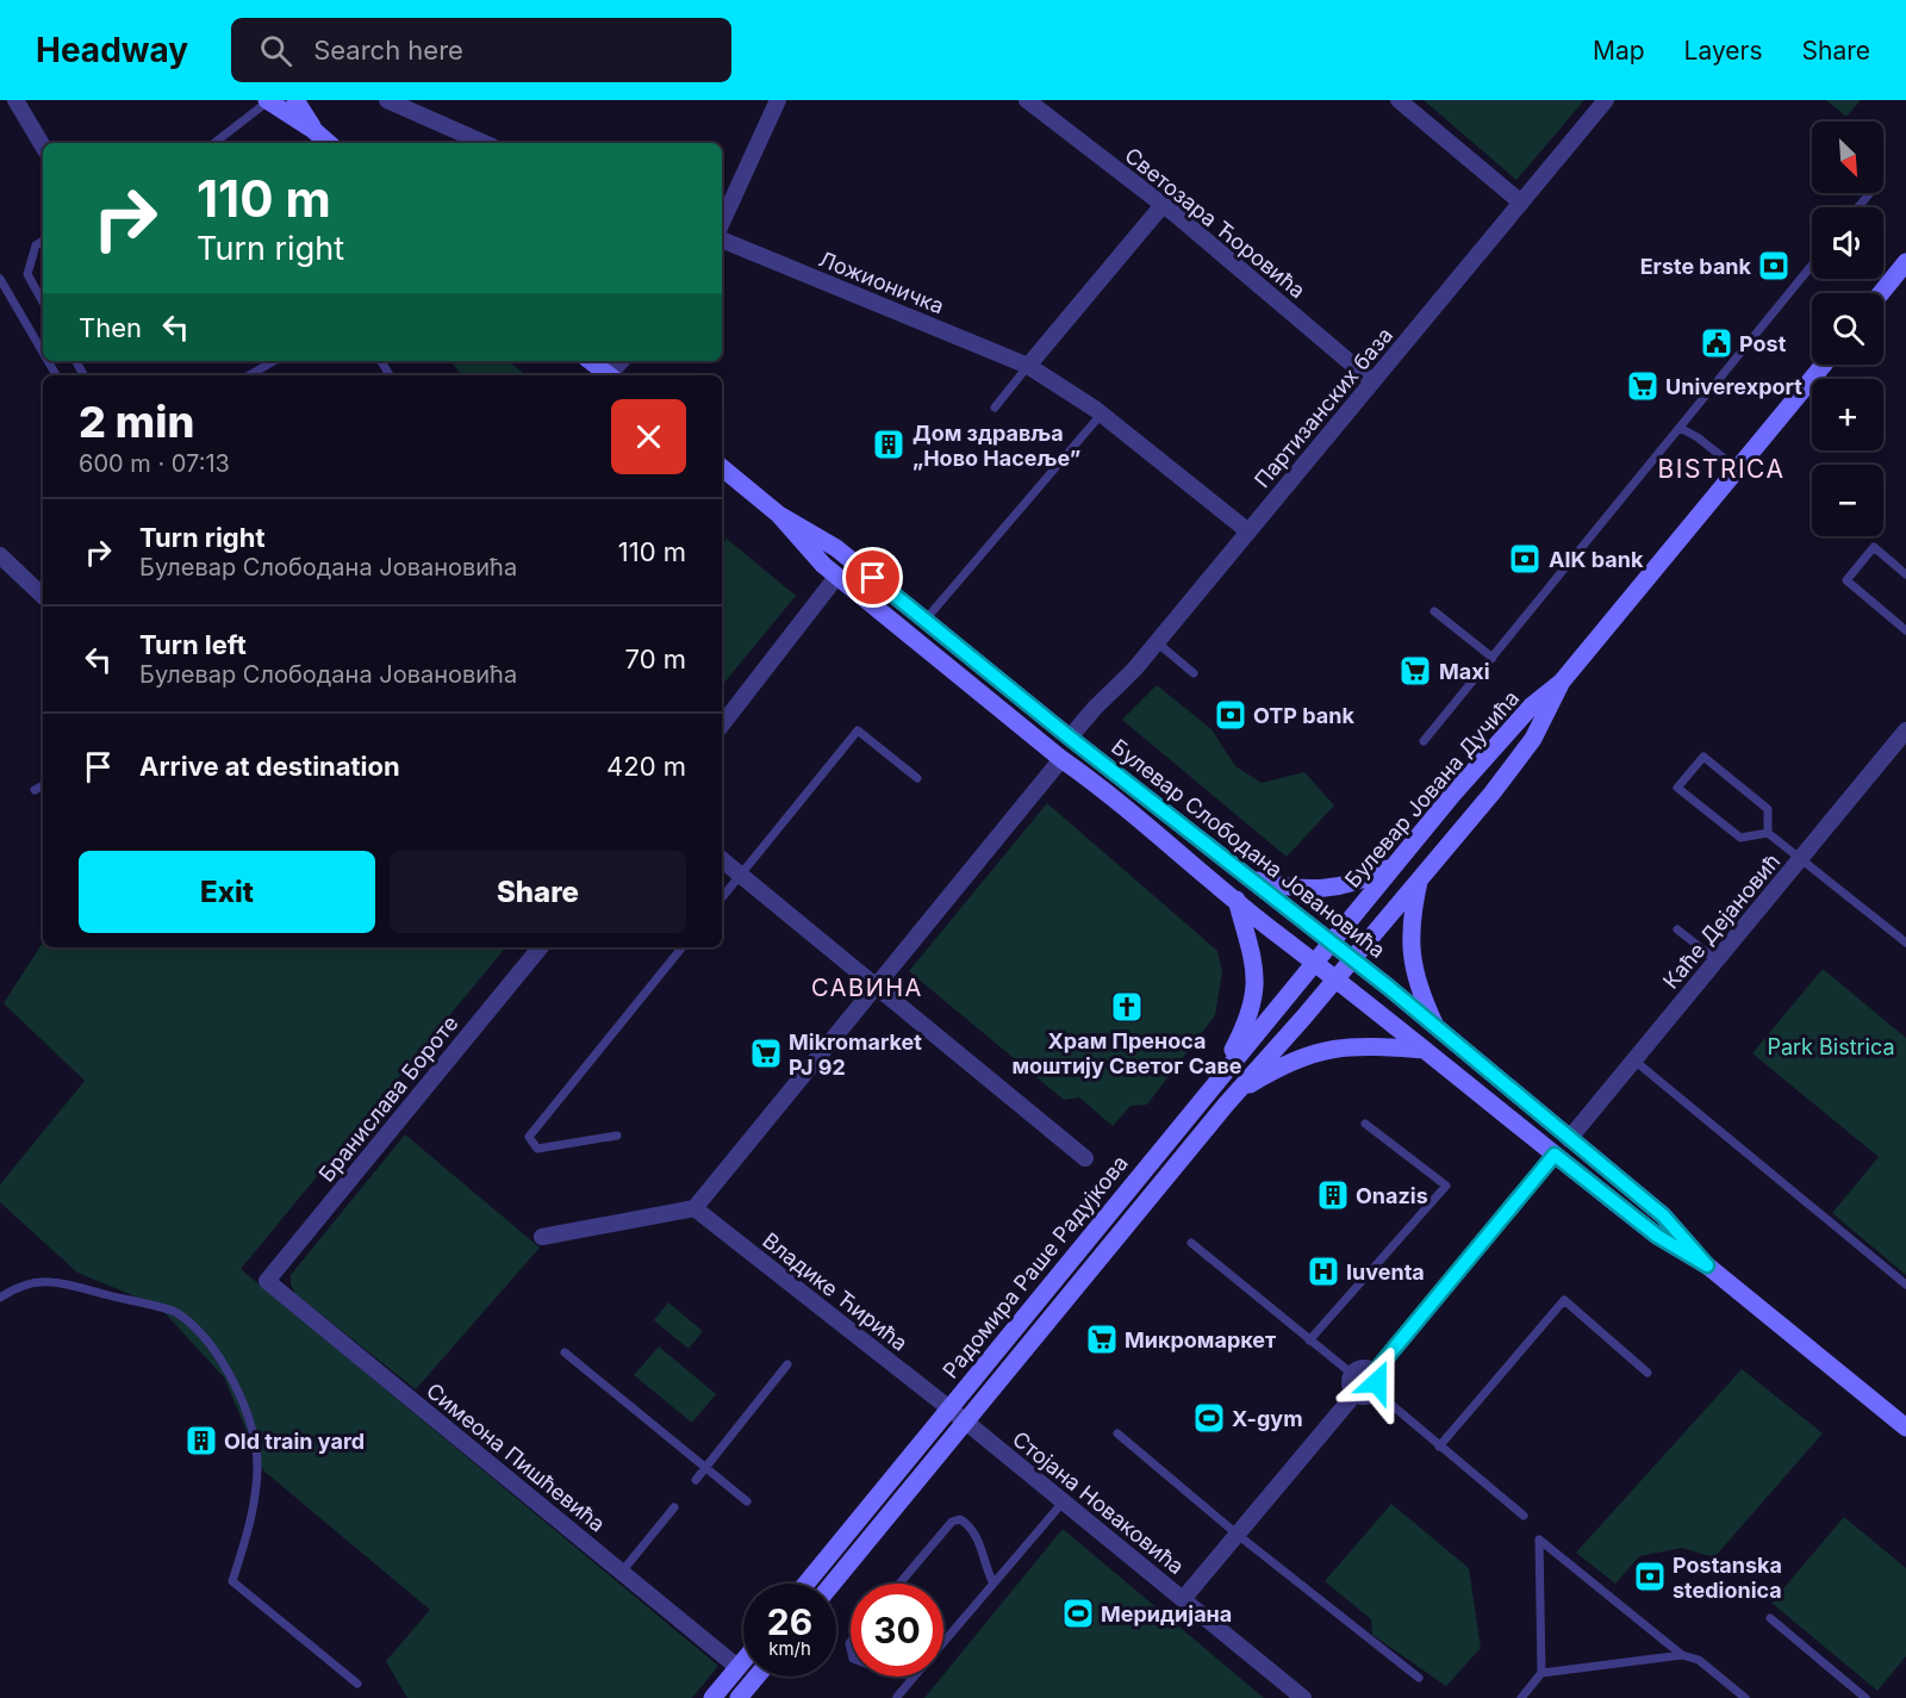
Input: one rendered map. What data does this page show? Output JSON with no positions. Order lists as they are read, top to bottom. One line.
{"streets":{"street":["Светозара Ћоровића","Ложионичка","Партизанских база","Булевар Јована Дучића","Булевар Слободана Јовановића","Каће Дејановић","Бранислава Бороте","Радомира Раше Радујкова","Владике Ћирића","Симеона Пишћевића","Стојана Новаковића"]},"crossings":[["Светозара Ћоровића","Партизанских база"],["Ложионичка","Партизанских база"],["Партизанских база","Булевар Слободана Јовановића"],["Булевар Јована Дучића","Булевар Слободана Јовановића"],["Булевар Јована Дучића","Радомира Раше Радујкова"],["Булевар Слободана Јовановића","Каће Дејановић"],["Булевар Слободана Јовановића","Радомира Раше Радујкова"],["Бранислава Бороте","Симеона Пишћевића"],["Радомира Раше Радујкова","Владике Ћирића"],["Радомира Раше Радујкова","Стојана Новаковића"],["Владике Ћирића","Стојана Новаковића"]],"districts":["BISTRICA","САВИНА"],"parks":["Park Bistrica"],"places":{"bank":["Erste bank","AIK bank","OTP bank","Postanska stedionica"],"public building":["Post"],"supermarket":["Univerexport","Maxi","Mikromarket PJ 92","Микромаркет"],"building":["Дом здравља „Ново Насеље”","Onazis","Old train yard"],"church":["Храм Преноса моштију Светог Саве"],"hospital":["Iuventa"],"sports":["X-gym","Меридијана"]},"north":"bottom right","page":{"header":"Headway","search":"Search here","nav":["Map","Layers","Share"],"map_buttons":["+","−"],"turn":["110 m","Turn right"],"then":"Then","heading":["2 min","600 m · 07:13"],"list":[{"name":"Turn right","note":"Булевар Слободана Јовановића","value":"110 m"},{"name":"Turn left","note":"Булевар Слободана Јовановића","value":"70 m"},{"name":"Arrive at destination","value":"420 m"}],"buttons":["Exit","Share"],"speed":"26 km/h","limit":"30"}}
